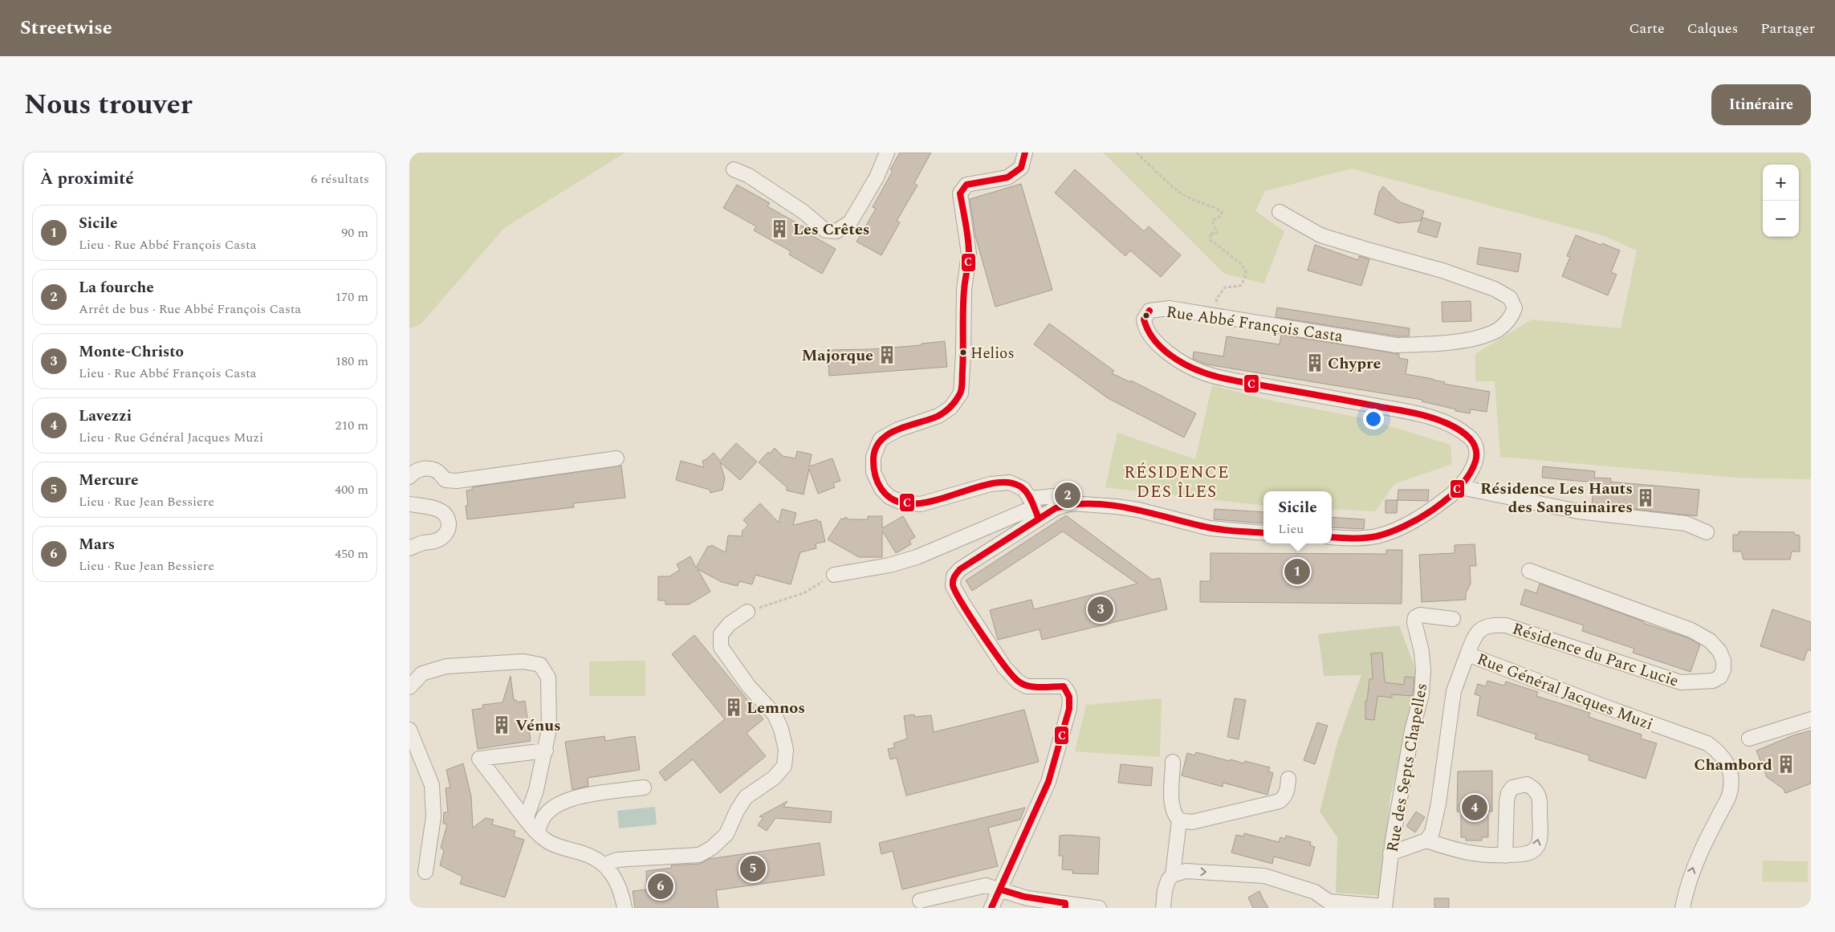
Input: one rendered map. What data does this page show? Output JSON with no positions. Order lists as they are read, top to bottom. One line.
{"streets":{"street":["Rue Abbé François Casta","Résidence du Parc Lucie","Rue Général Jacques Muzi","Rue des Septs Chapelles"]},"crossings":[["Résidence du Parc Lucie","Rue Général Jacques Muzi"]],"districts":["RÉSIDENCE DES ÎLES"],"places":{"building":["Les Crêtes","Majorque","Chypre","Résidence Les Hauts des Sanguinaires","Lemnos","Vénus","Chambord"],"other":["Helios"]},"lines":["transit line C"],"page":{"header":"Streetwise","nav":["Carte","Calques","Partager"],"title":"Nous trouver","buttons":"Itinéraire","heading":["À proximité","6 résultats"],"map_buttons":["+","−"],"list":[{"mark":"1","name":"Sicile","note":"Lieu · Rue Abbé François Casta","value":"90 m"},{"mark":"2","name":"La fourche","note":"Arrêt de bus · Rue Abbé François Casta","value":"170 m"},{"mark":"3","name":"Monte-Christo","note":"Lieu · Rue Abbé François Casta","value":"180 m"},{"mark":"4","name":"Lavezzi","note":"Lieu · Rue Général Jacques Muzi","value":"210 m"},{"mark":"5","name":"Mercure","note":"Lieu · Rue Jean Bessiere","value":"400 m"},{"mark":"6","name":"Mars","note":"Lieu · Rue Jean Bessiere","value":"450 m"}],"pins":["2","1","3","4","5","6"],"popup":["Sicile","Lieu"]}}
